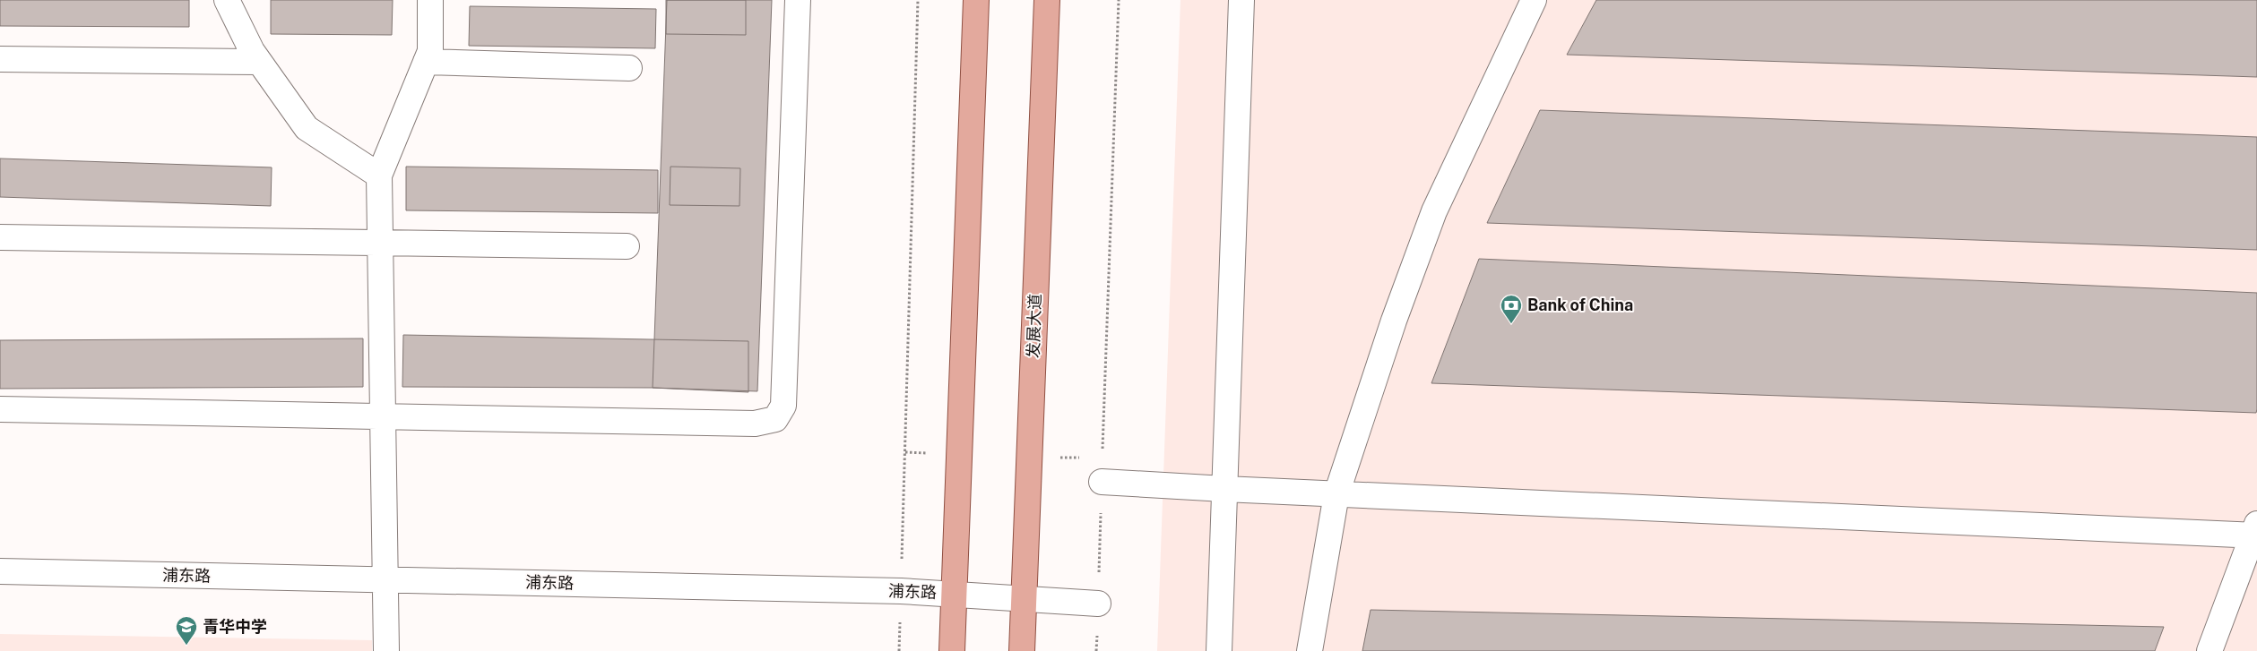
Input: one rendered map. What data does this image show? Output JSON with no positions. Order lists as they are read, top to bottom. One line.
{"streets":{"main road":["发展大道"],"street":["浦东路"]},"crossings":[["发展大道","浦东路"]],"places":{"bank":["Bank of China"],"school or university":["青华中学"]}}
